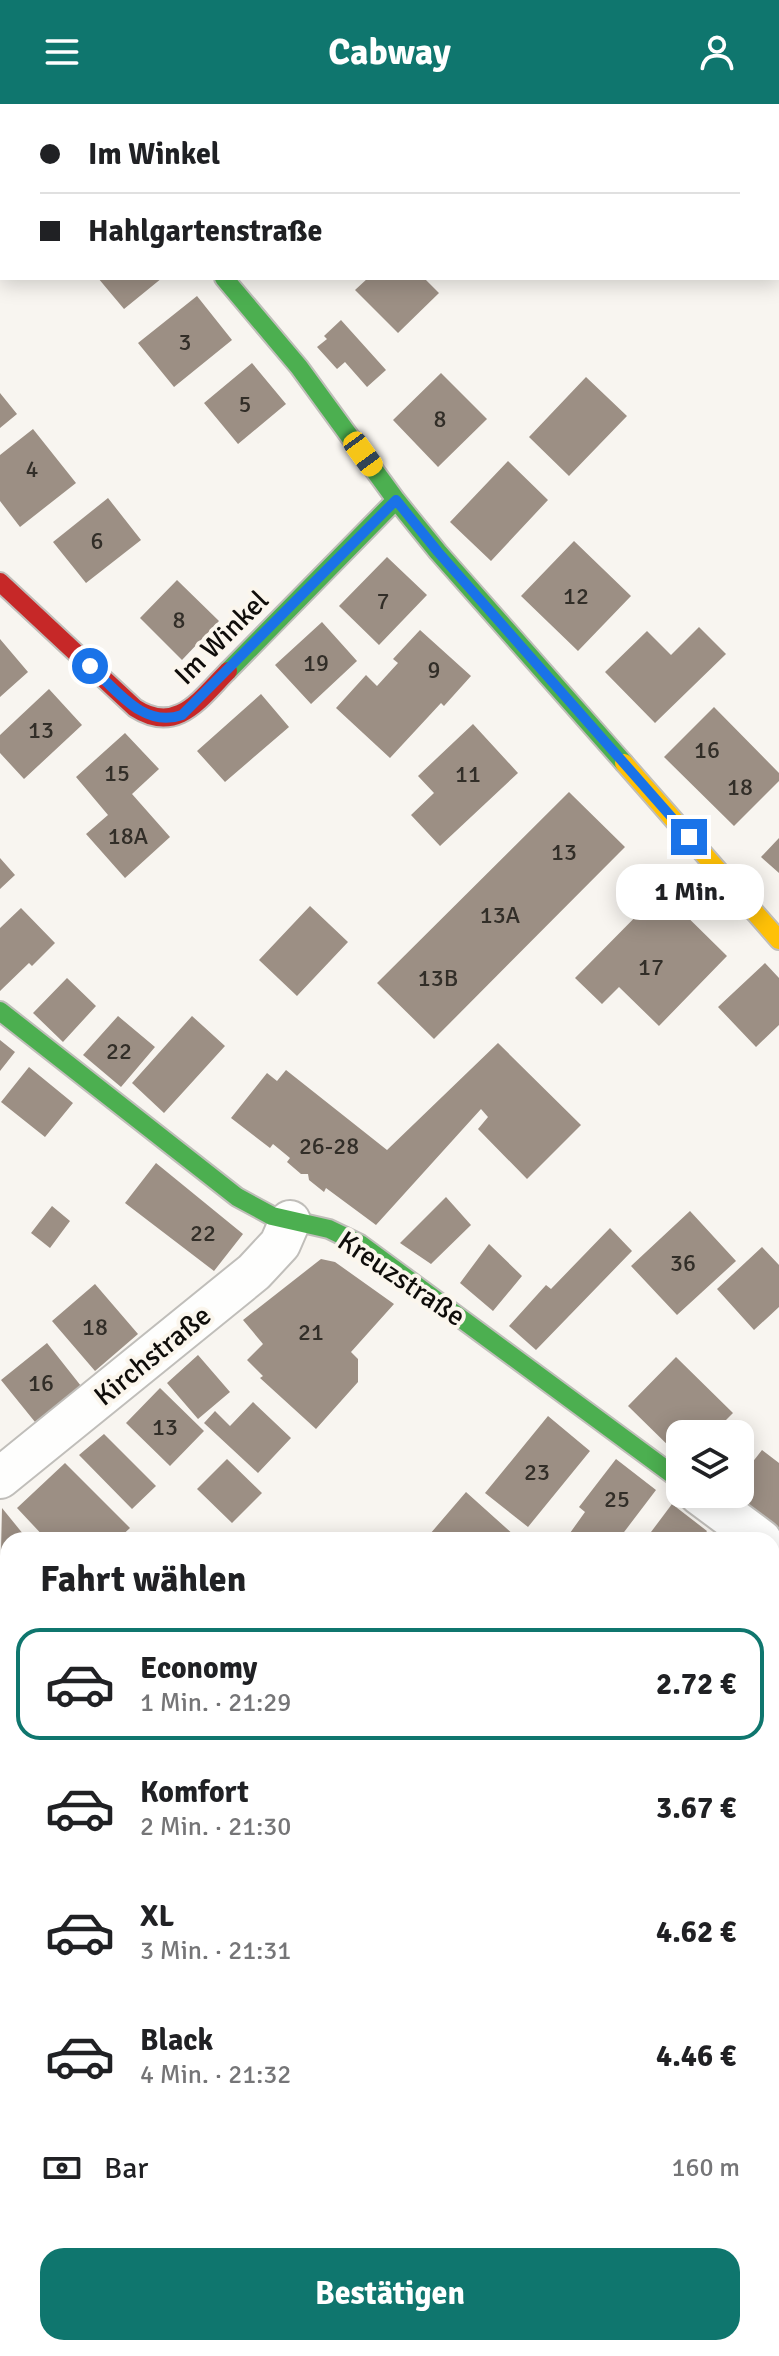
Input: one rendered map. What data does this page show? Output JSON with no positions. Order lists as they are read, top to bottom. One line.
{"streets":{"street":["Im Winkel","Kreuzstraße","Kirchstraße"]},"crossings":[["Kreuzstraße","Kirchstraße"]],"house_numbers":["3","5","8","4","6","12","7","8","19","9","13","16","15","11","18","18A","13","13A","17","13B","22","26-28","22","36","18","21","16","13","23","25"],"page":{"header":"Cabway","banner":["Im Winkel","Hahlgartenstraße"],"bubble":"1 Min.","heading":"Fahrt wählen","list":[{"name":"Economy","note":"1 Min. · 21:29","value":"2.72 €"},{"name":"Komfort","note":"2 Min. · 21:30","value":"3.67 €"},{"name":"XL","note":"3 Min. · 21:31","value":"4.62 €"},{"name":"Black","note":"4 Min. · 21:32","value":"4.46 €"}],"pay":["Bar","160 m"],"buttons":"Bestätigen"}}
